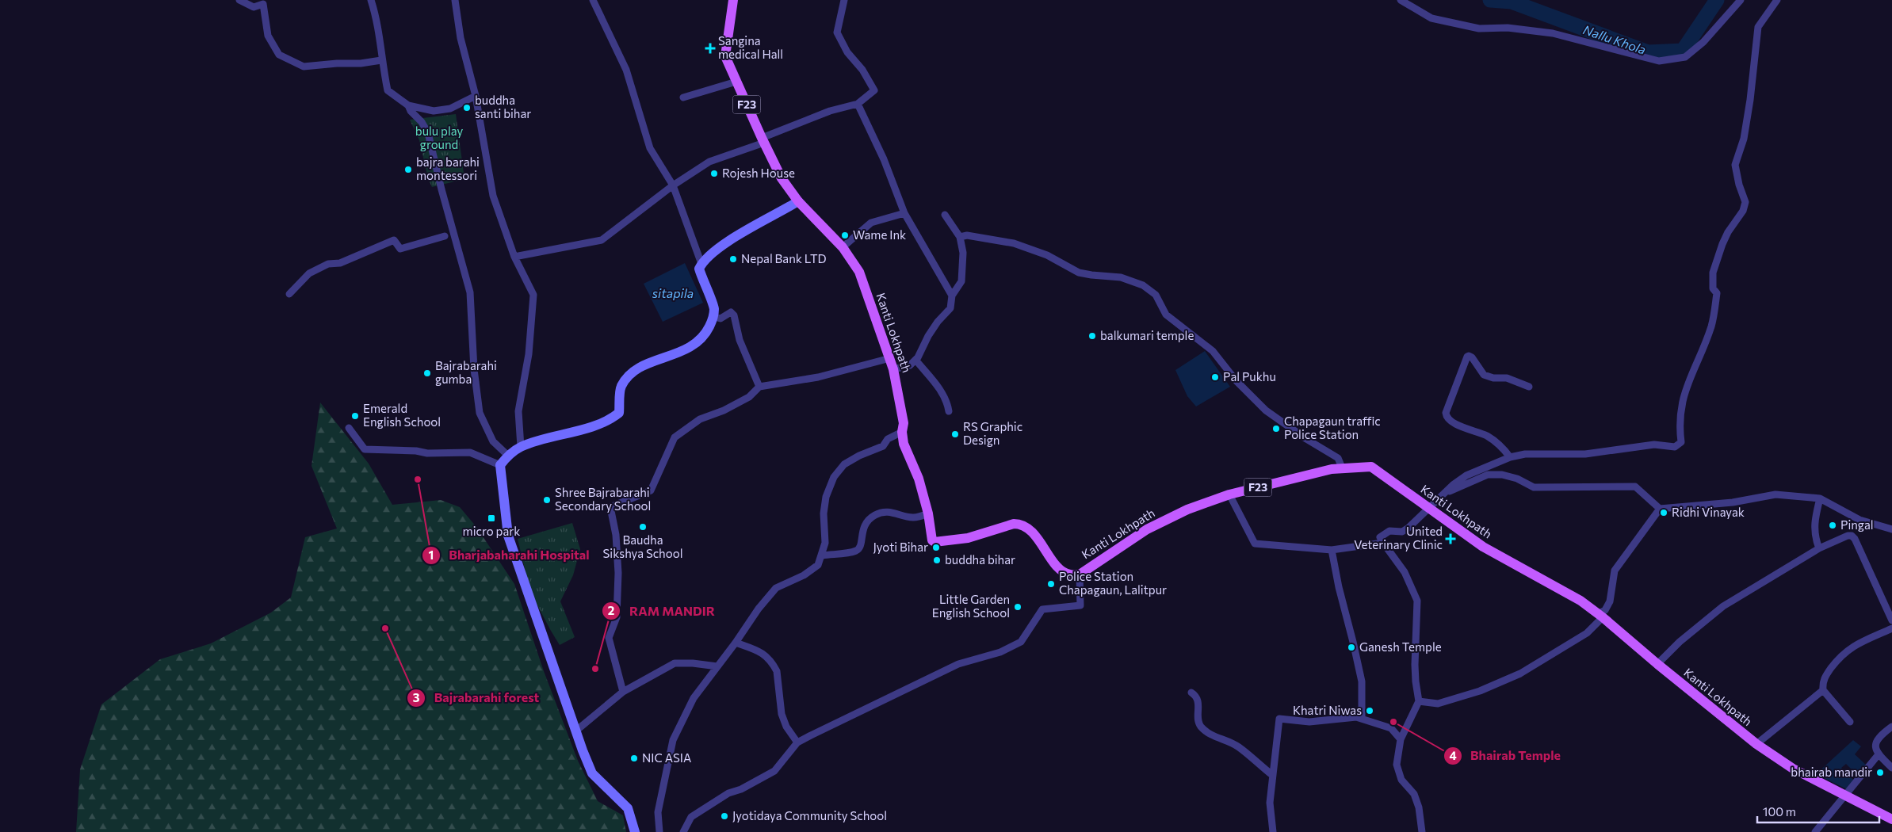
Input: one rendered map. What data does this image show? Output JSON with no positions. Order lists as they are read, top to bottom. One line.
{"streets":{"main road":["F23","Kanti Lokhpath"]},"water":["Nallu Khola","sitapila"],"parks":["bulu play ground"],"places":{"health":["Sangina medical Hall","United Veterinary Clinic"],"other":["buddha santi bihar","bajra barahi montessori","Rojesh House","Wame Ink","Nepal Bank LTD","balkumari temple","Bajrabarahi gumba","Pal Pukhu","Emerald English School","Chapagaun traffic Police Station","RS Graphic Design","Bharjabaharahi Hospital","Shree Bajrabarahi Secondary School","Ridhi Vinayak","Pingal","Baudha Sikshya School","Jyoti Bihar","buddha bihar","Police Station Chapagaun, Lalitpur","Little Garden English School","Bajrabarahi forest","Ganesh Temple","RAM MANDIR","Khatri Niwas","Bhairab Temple","NIC ASIA","bhairab mandir","Jyotidaya Community School"],"transit":["micro park"]},"scale_bar":"100 m"}
